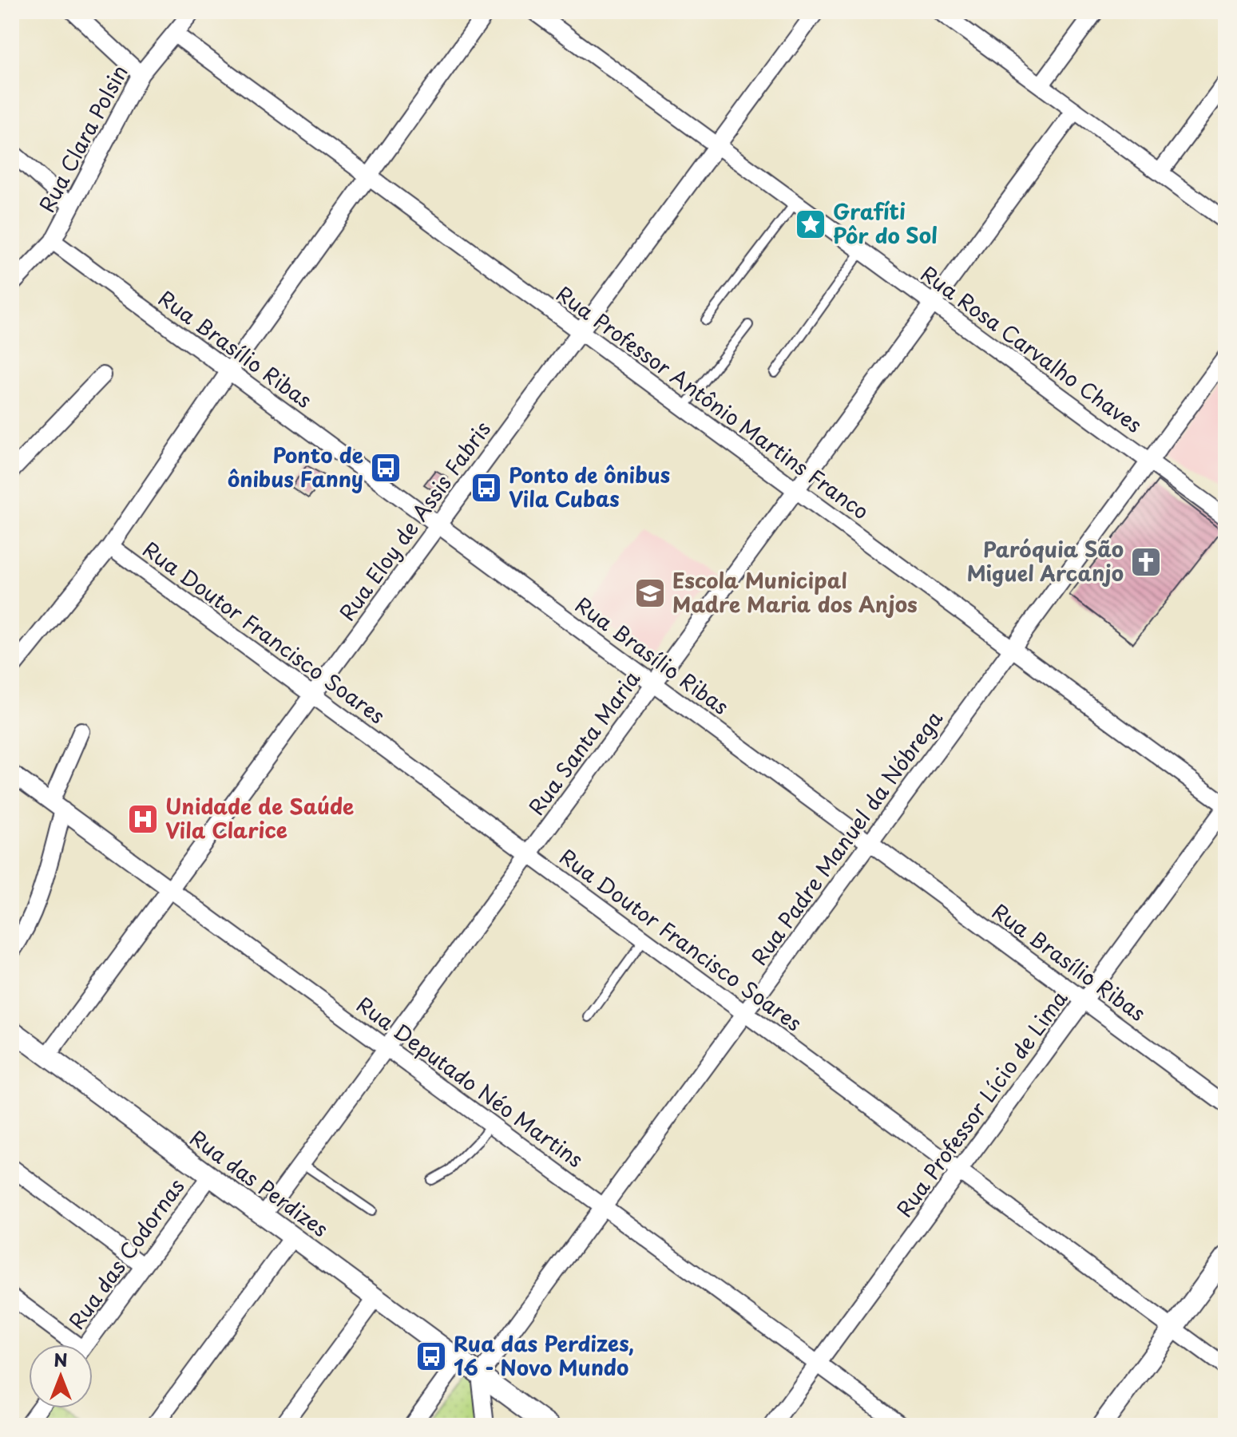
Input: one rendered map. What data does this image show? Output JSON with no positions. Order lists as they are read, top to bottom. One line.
{"streets":{"street":["Rua Clara Polsin","Rua Brasílio Ribas","Rua Rosa Carvalho Chaves","Rua Professor Antônio Martins Franco","Rua Eloy de Assis Fabris","Rua Doutor Francisco Soares","Rua Santa Maria","Rua Padre Manuel da Nóbrega","Rua Deputado Néo Martins","Rua Professor Lício de Lima","Rua das Perdizes","Rua das Codornas"]},"crossings":[["Rua Clara Polsin","Rua Brasílio Ribas"],["Rua Clara Polsin","Rua Professor Antônio Martins Franco"],["Rua Brasílio Ribas","Rua Eloy de Assis Fabris"],["Rua Brasílio Ribas","Rua Santa Maria"],["Rua Brasílio Ribas","Rua Padre Manuel da Nóbrega"],["Rua Brasílio Ribas","Rua Professor Lício de Lima"],["Rua Rosa Carvalho Chaves","Rua Eloy de Assis Fabris"],["Rua Rosa Carvalho Chaves","Rua Santa Maria"],["Rua Rosa Carvalho Chaves","Rua Padre Manuel da Nóbrega"],["Rua Professor Antônio Martins Franco","Rua Eloy de Assis Fabris"],["Rua Professor Antônio Martins Franco","Rua Santa Maria"],["Rua Professor Antônio Martins Franco","Rua Padre Manuel da Nóbrega"],["Rua Professor Antônio Martins Franco","Rua Professor Lício de Lima"],["Rua Eloy de Assis Fabris","Rua Doutor Francisco Soares"],["Rua Eloy de Assis Fabris","Rua Deputado Néo Martins"],["Rua Eloy de Assis Fabris","Rua das Perdizes"],["Rua Doutor Francisco Soares","Rua Santa Maria"],["Rua Doutor Francisco Soares","Rua Padre Manuel da Nóbrega"],["Rua Doutor Francisco Soares","Rua Professor Lício de Lima"],["Rua Santa Maria","Rua Deputado Néo Martins"],["Rua Santa Maria","Rua das Perdizes"],["Rua Padre Manuel da Nóbrega","Rua Deputado Néo Martins"],["Rua Padre Manuel da Nóbrega","Rua das Perdizes"],["Rua Deputado Néo Martins","Rua Professor Lício de Lima"],["Rua das Perdizes","Rua das Codornas"]],"places":{"place":["Grafíti Pôr do Sol"],"bus stop":["Ponto de ônibus Fanny","Ponto de ônibus Vila Cubas","Rua das Perdizes, 16 - Novo Mundo"],"church":["Paróquia São Miguel Arcanjo"],"school or university":["Escola Municipal Madre Maria dos Anjos"],"hospital":["Unidade de Saúde Vila Clarice"]},"north":"top"}
